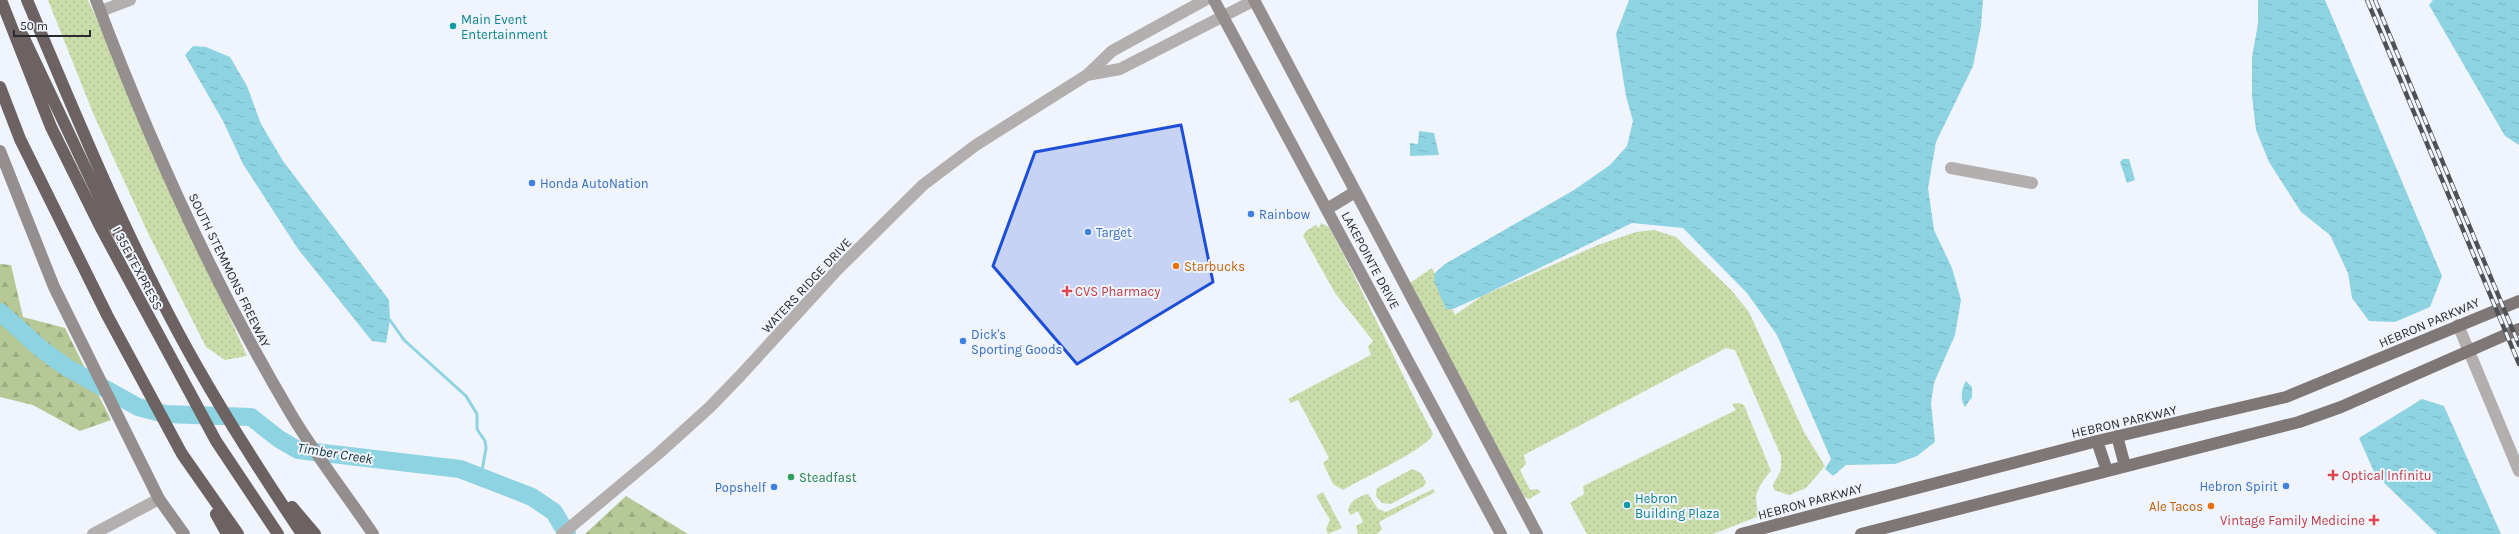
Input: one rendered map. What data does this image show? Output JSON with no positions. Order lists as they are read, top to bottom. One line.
{"streets":{"highway":["I 35E TEXPRESS"],"main road":["LAKEPOINTE DRIVE","SOUTH STEMMONS FREEWAY","HEBRON PARKWAY"],"street":["WATERS RIDGE DRIVE"]},"crossings":[["LAKEPOINTE DRIVE","WATERS RIDGE DRIVE"]],"water":["Timber Creek"],"places":{"other":["Main Event Entertainment","Honda AutoNation","Rainbow","Target","Starbucks","Dick's Sporting Goods","Steadfast","Hebron Spirit","Popshelf","Hebron Building Plaza","Ale Tacos"],"health":["CVS Pharmacy","Optical Infinitu","Vintage Family Medicine"]},"scale_bar":"50 m"}
